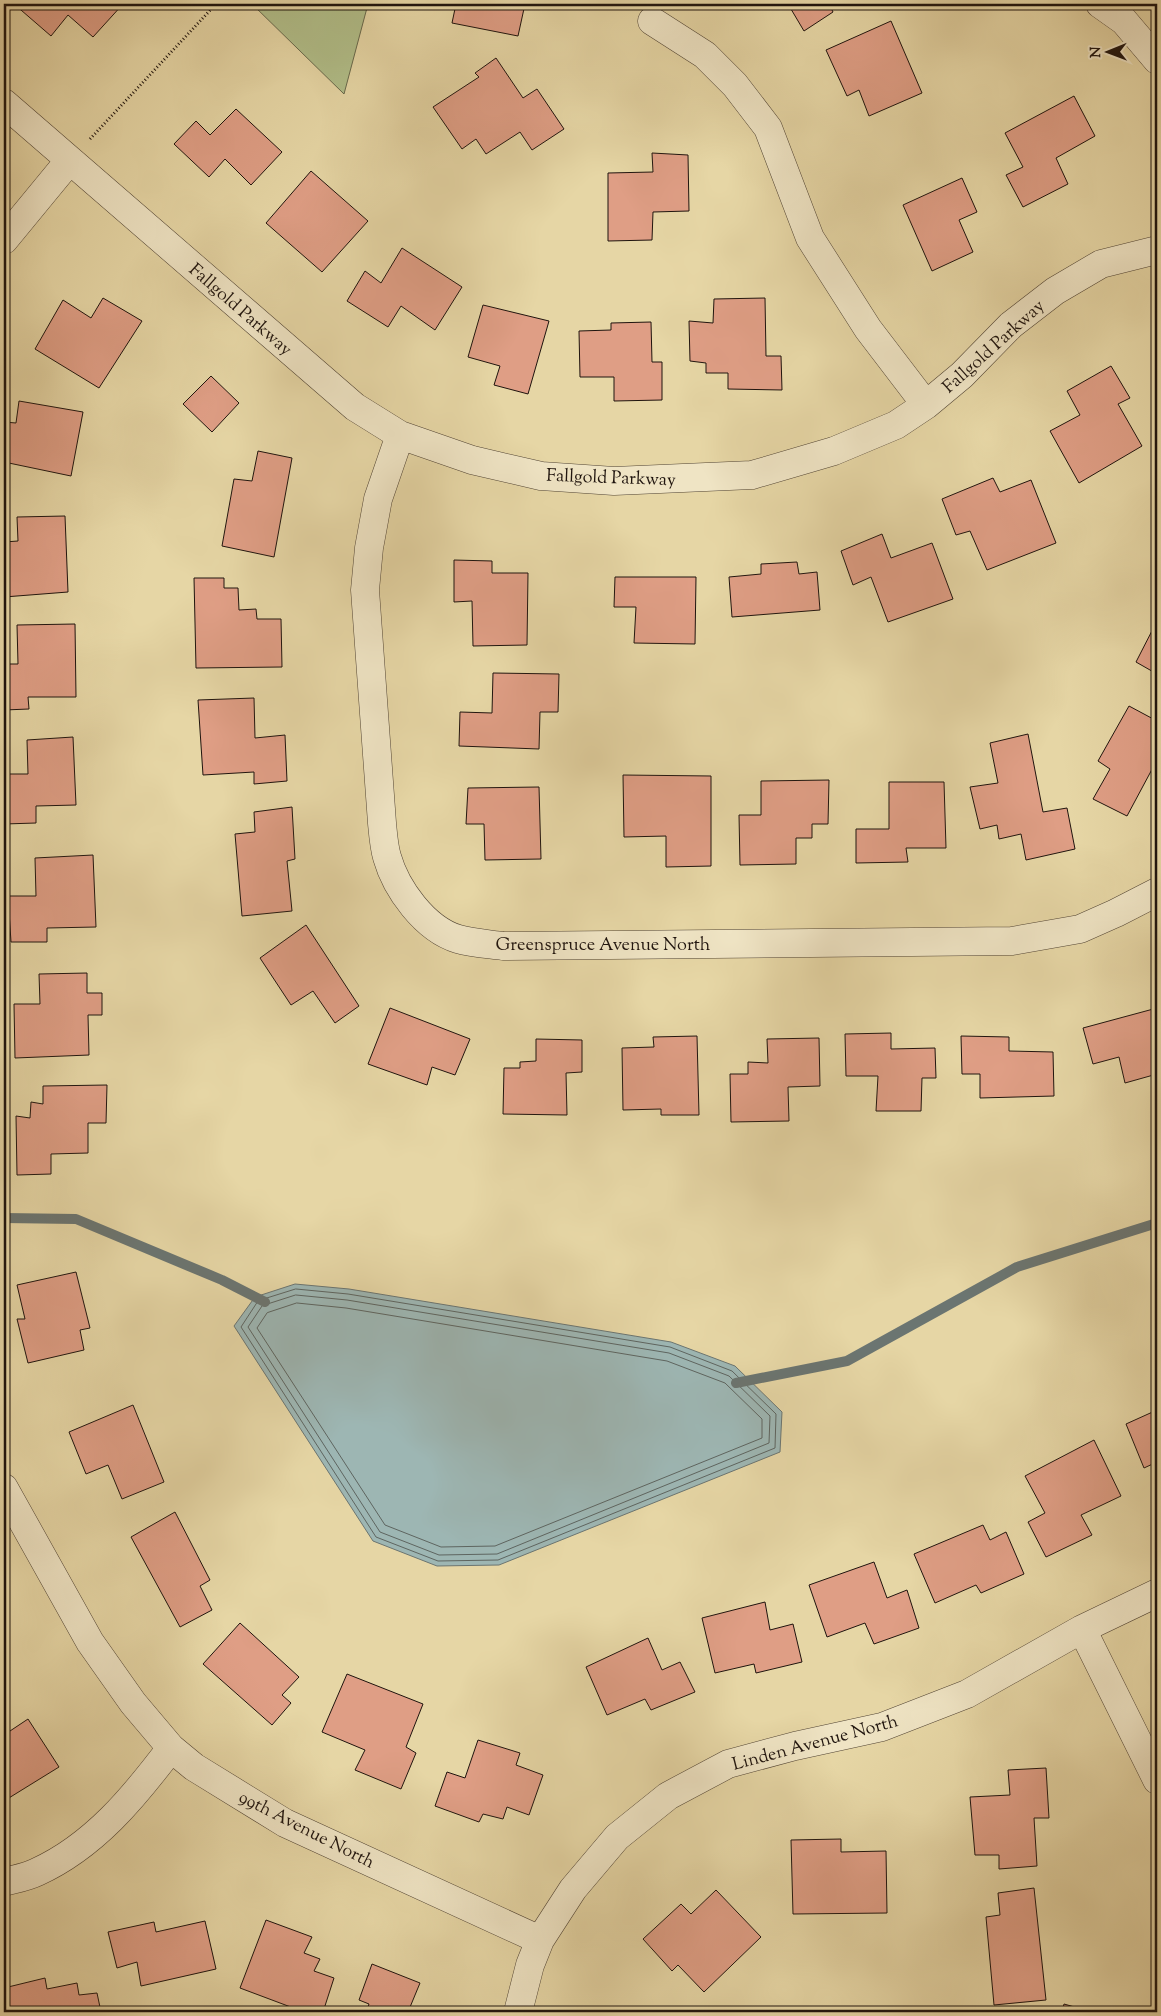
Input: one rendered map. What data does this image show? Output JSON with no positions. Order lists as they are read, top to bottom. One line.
{"streets":{"street":["Fallgold Parkway","Greenspruce Avenue North","Linden Avenue North","99th Avenue North"]},"crossings":[["Fallgold Parkway","Greenspruce Avenue North"],["Linden Avenue North","99th Avenue North"]],"north":"left"}
